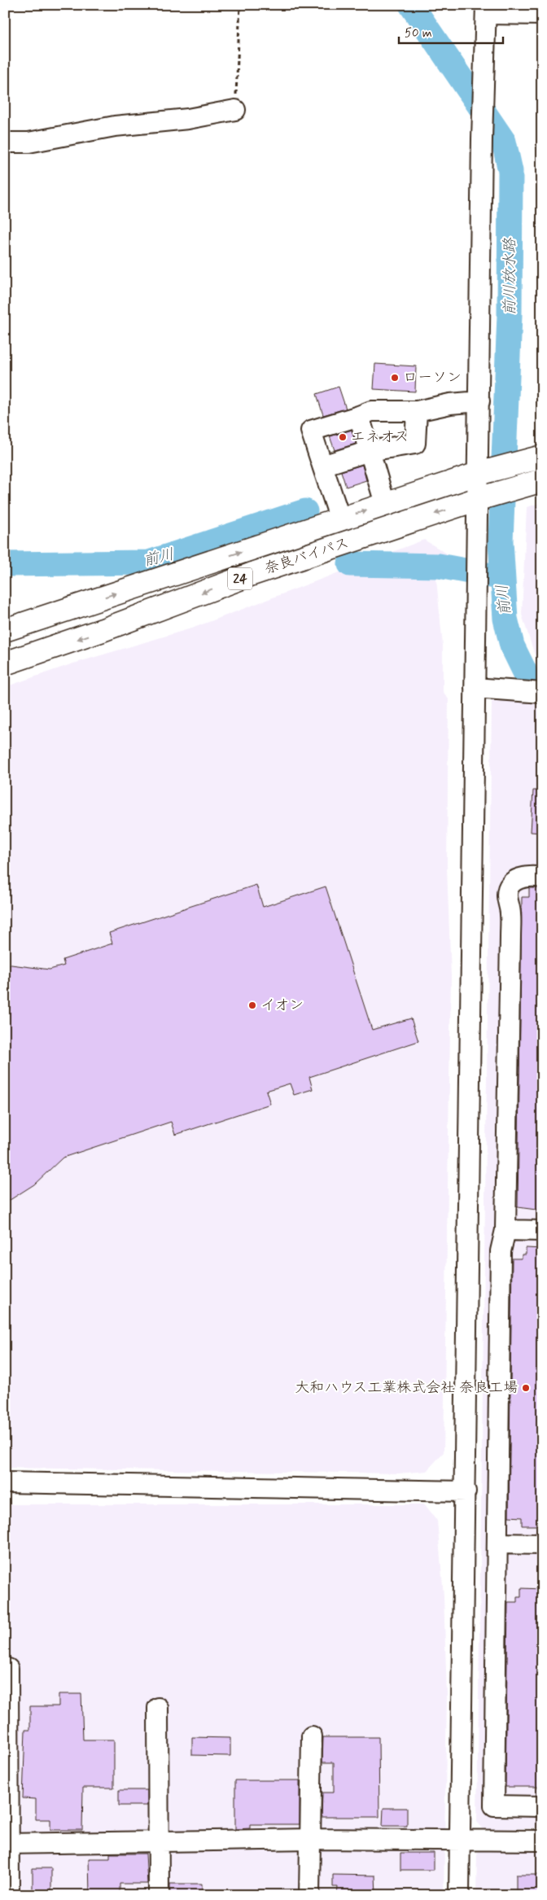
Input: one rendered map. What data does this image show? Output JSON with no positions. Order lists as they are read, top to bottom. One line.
{"streets":{"highway":["奈良バイパス","24"]},"water":["前川放水路","前川"],"places":["ローソン","エネオス","イオン","大和ハウス工業株式会社 奈良工場"],"scale_bar":"50 m"}
